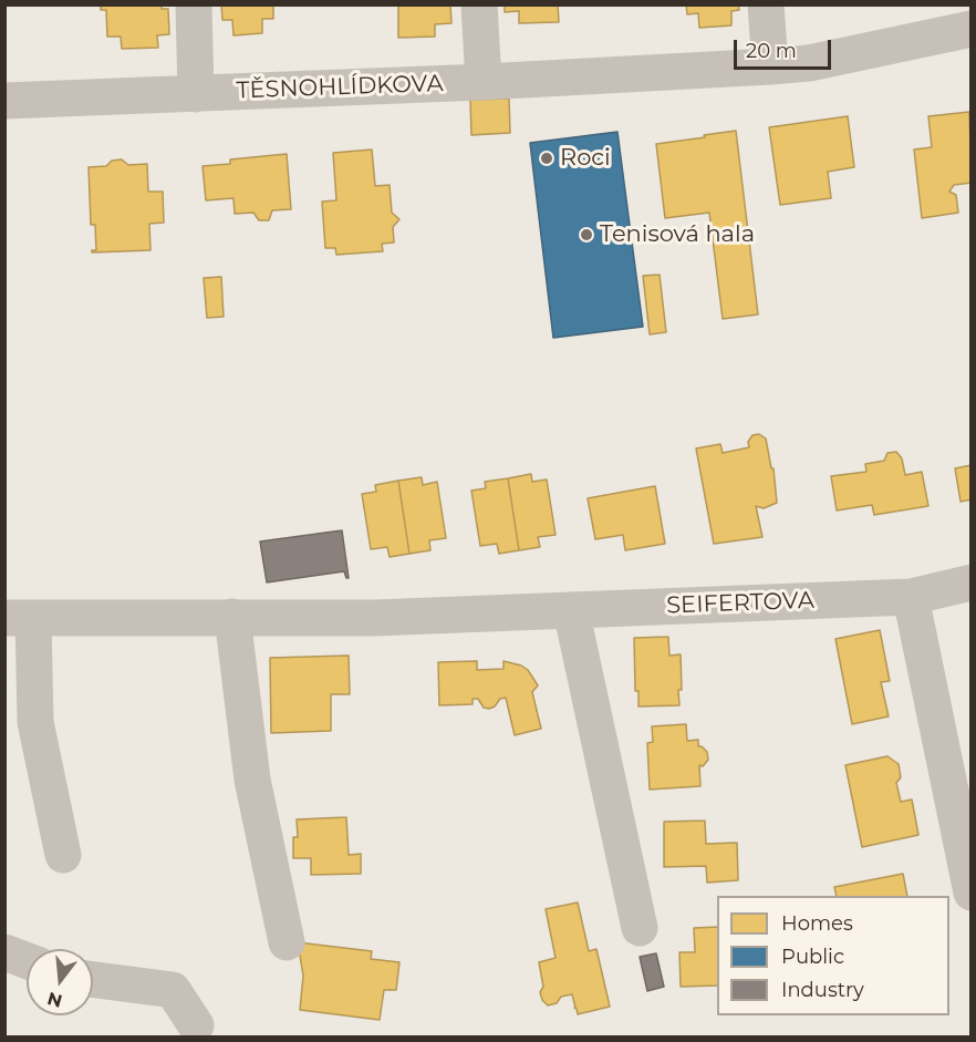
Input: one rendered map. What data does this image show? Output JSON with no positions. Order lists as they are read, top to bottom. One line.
{"streets":{"street":["TĚSNOHLÍDKOVA","SEIFERTOVA"]},"places":["Roci","Tenisová hala"],"legend":["Homes","Public","Industry"],"scale_bar":"20 m","north":"bottom"}
